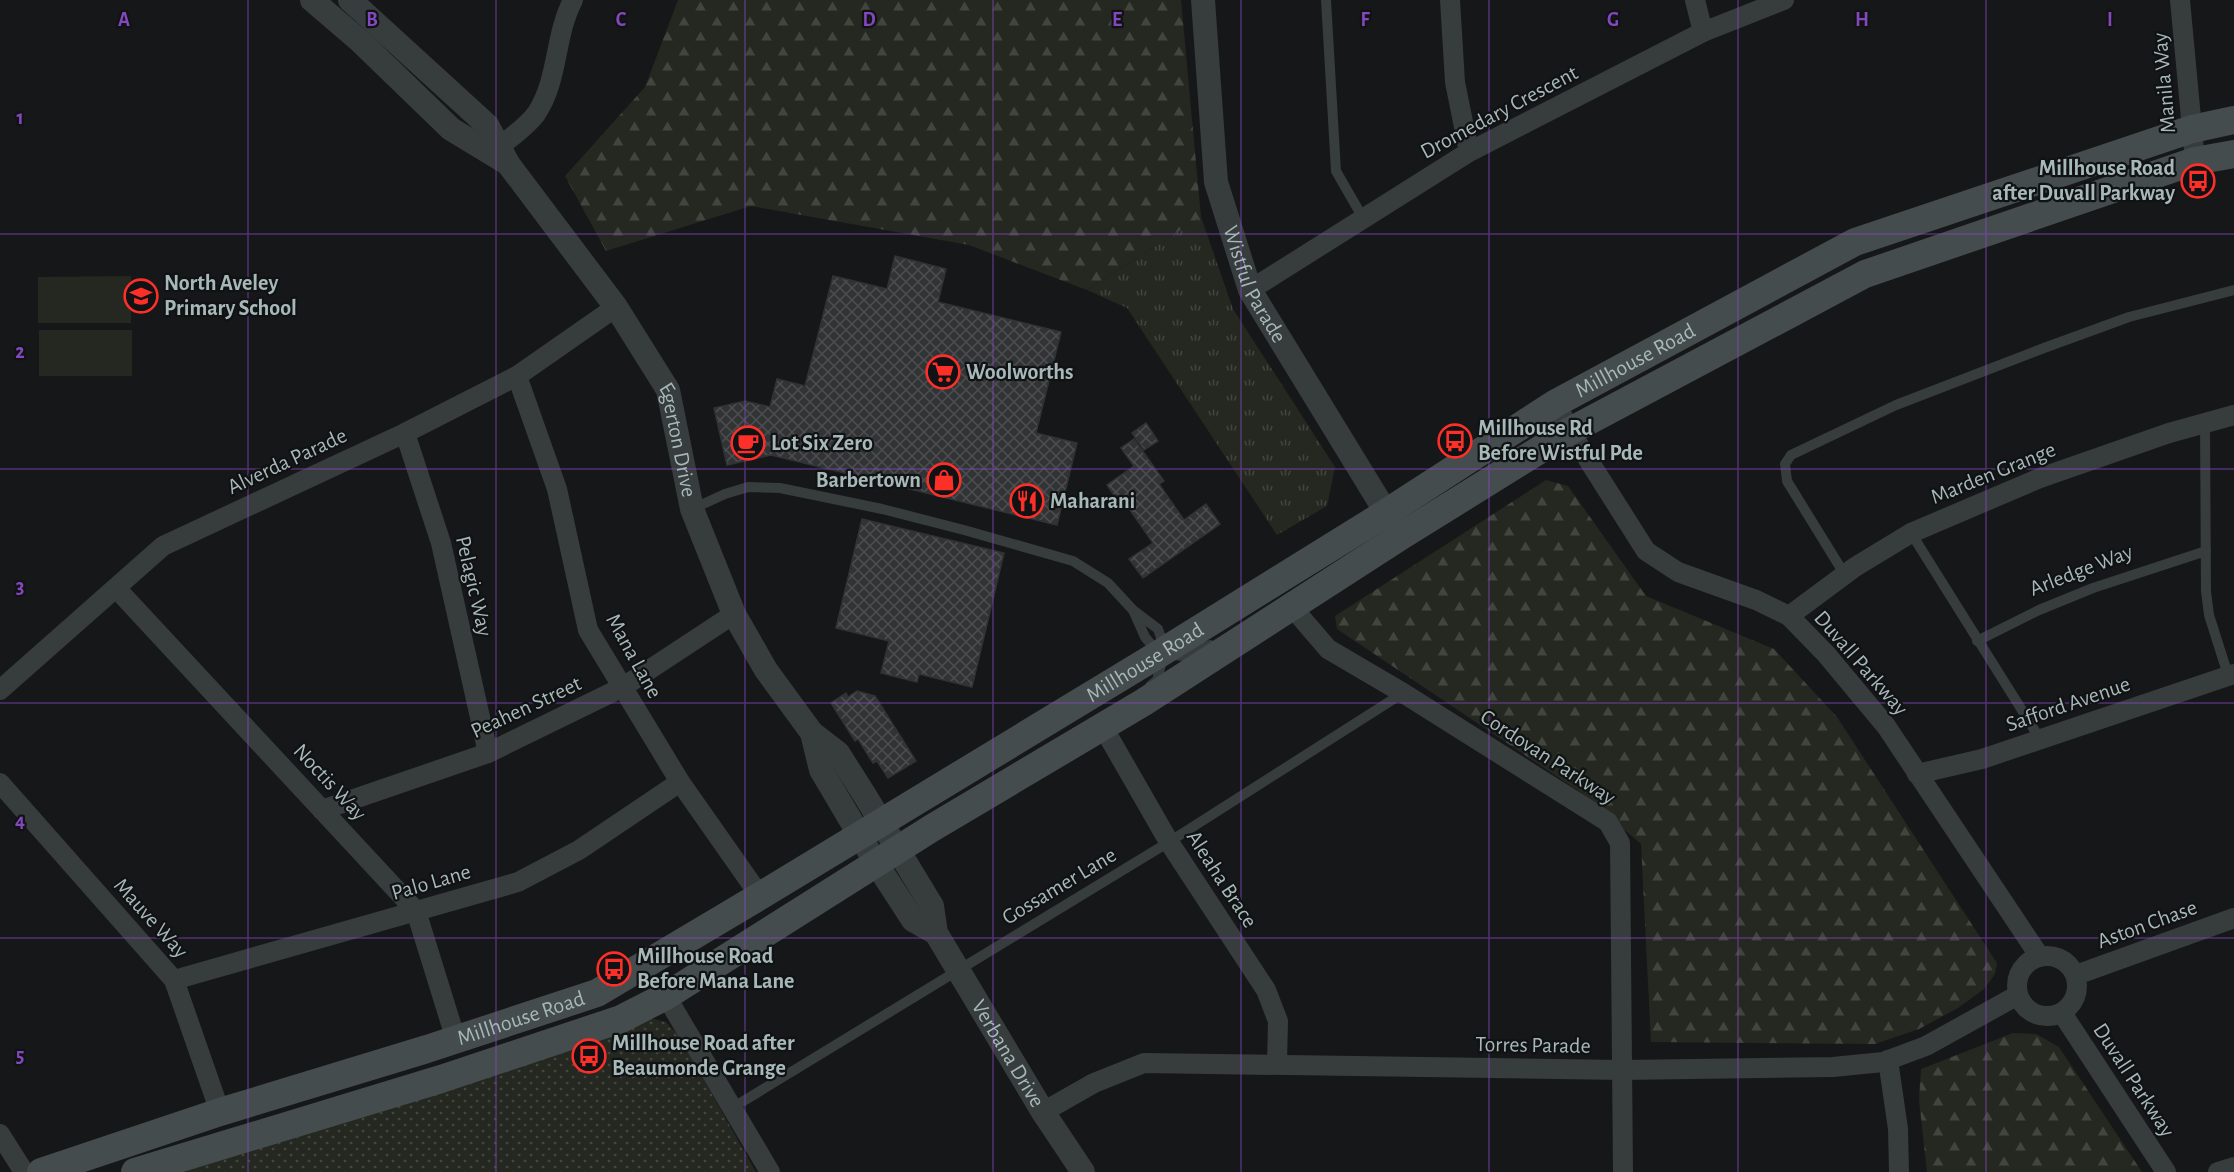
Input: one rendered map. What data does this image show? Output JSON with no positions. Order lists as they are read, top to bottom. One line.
{"streets":{"main road":["Millhouse Road"],"street":["Manila Way","Dromedary Crescent","Wistful Parade","Egerton Drive","Alverda Parade","Marden Grange","Pelagic Way","Mana Lane","Duvall Parkway","Safford Avenue","Peahen Street","Cordovan Parkway","Noctis Way","Aleaha Brace","Palo Lane","Mauve Way","Aston Chase","Torres Parade","Verbana Drive"],"lane":["Arledge Way","Gossamer Lane"]},"crossings":[["Manila Way","Millhouse Road"],["Dromedary Crescent","Wistful Parade"],["Wistful Parade","Millhouse Road"],["Millhouse Road","Egerton Drive"],["Millhouse Road","Mana Lane"],["Millhouse Road","Duvall Parkway"],["Millhouse Road","Cordovan Parkway"],["Millhouse Road","Noctis Way"],["Millhouse Road","Aleaha Brace"],["Millhouse Road","Mauve Way"],["Millhouse Road","Verbana Drive"],["Egerton Drive","Alverda Parade"],["Egerton Drive","Peahen Street"],["Egerton Drive","Verbana Drive"],["Alverda Parade","Pelagic Way"],["Alverda Parade","Mana Lane"],["Alverda Parade","Noctis Way"],["Marden Grange","Duvall Parkway"],["Pelagic Way","Peahen Street"],["Mana Lane","Peahen Street"],["Mana Lane","Palo Lane"],["Duvall Parkway","Safford Avenue"],["Duvall Parkway","Aston Chase"],["Duvall Parkway","Torres Parade"],["Peahen Street","Noctis Way"],["Cordovan Parkway","Gossamer Lane"],["Cordovan Parkway","Torres Parade"],["Noctis Way","Palo Lane"],["Aleaha Brace","Gossamer Lane"],["Aleaha Brace","Torres Parade"],["Palo Lane","Mauve Way"],["Gossamer Lane","Verbana Drive"],["Aston Chase","Torres Parade"],["Torres Parade","Verbana Drive"]],"places":{"bus stop":["Millhouse Road after Duvall Parkway","Millhouse Rd Before Wistful Pde","Millhouse Road Before Mana Lane","Millhouse Road after Beaumonde Grange"],"school or university":["North Aveley Primary School"],"supermarket":["Woolworths"],"cafe":["Lot Six Zero"],"shop":["Barbertown"],"restaurant":["Maharani"]},"grid":{"columns":["A","B","C","D","E","F","G","H","I"],"rows":["1","2","3","4","5"]}}
